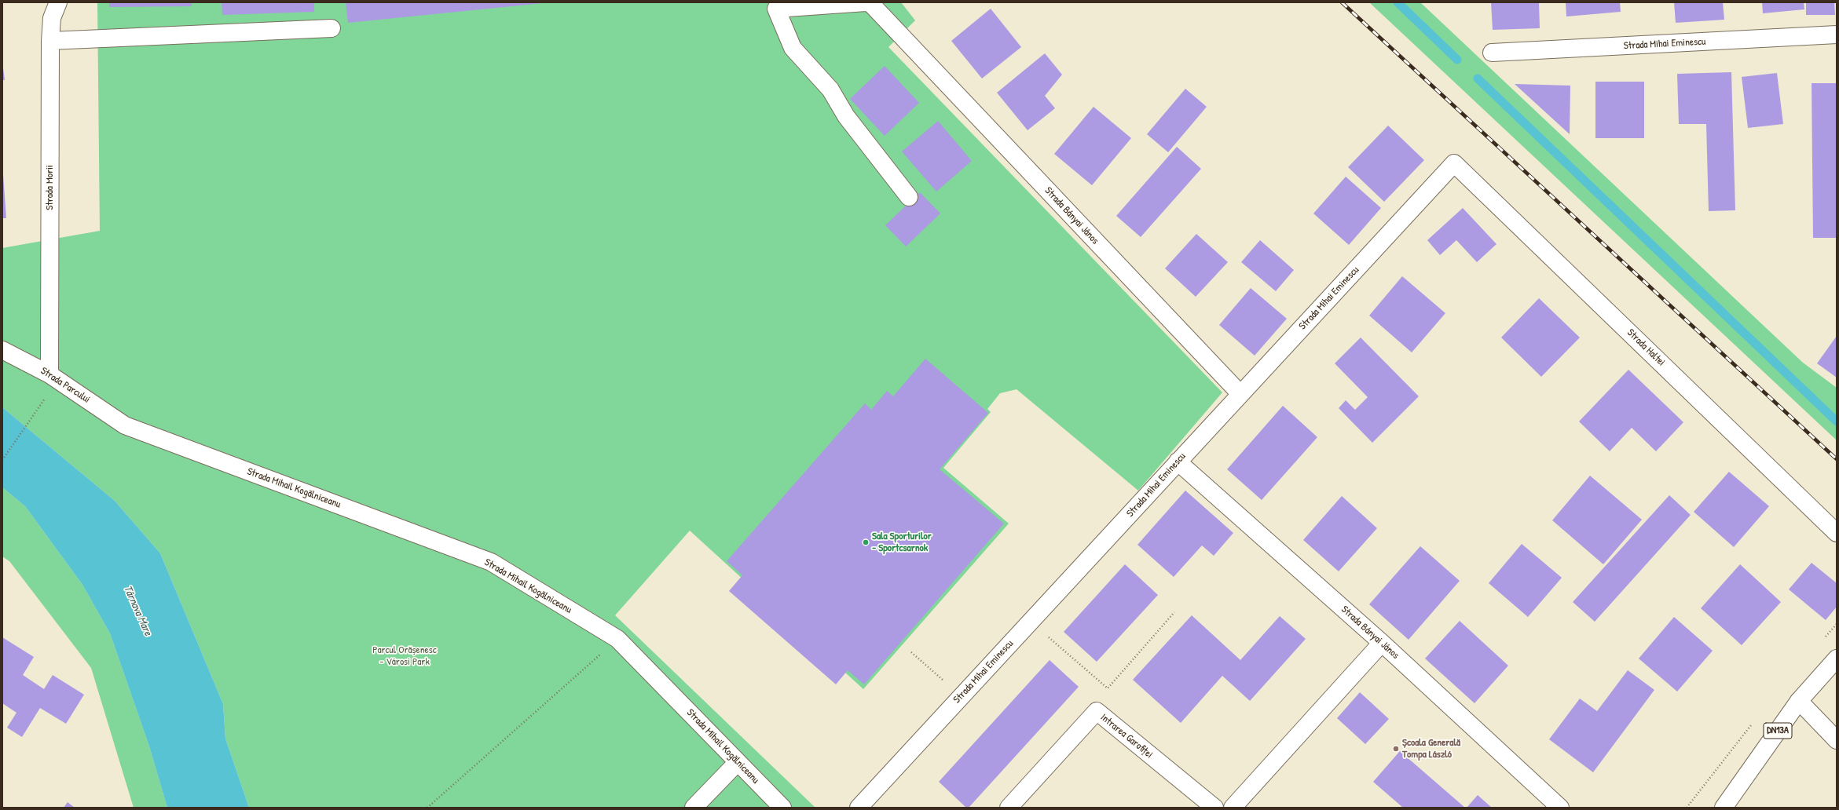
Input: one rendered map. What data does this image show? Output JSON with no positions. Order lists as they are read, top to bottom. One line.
{"streets":{"street":["Strada Mihai Eminescu","Strada Morii","Strada Bányai János","Strada Haltei","Strada Parcului","Strada Mihail Kogălniceanu","DN13A","Intrarea Garofiței"]},"crossings":[["Strada Mihai Eminescu","Strada Bányai János"],["Strada Mihai Eminescu","Strada Haltei"],["Strada Morii","Strada Parcului"],["Strada Parcului","Strada Mihail Kogălniceanu"]],"water":["Târnava Mare"],"parks":["Parcul Orășenesc - Városi Park"],"places":["Sala Sporturilor - Sportcsarnok","Școala Generală Tompa László"]}
